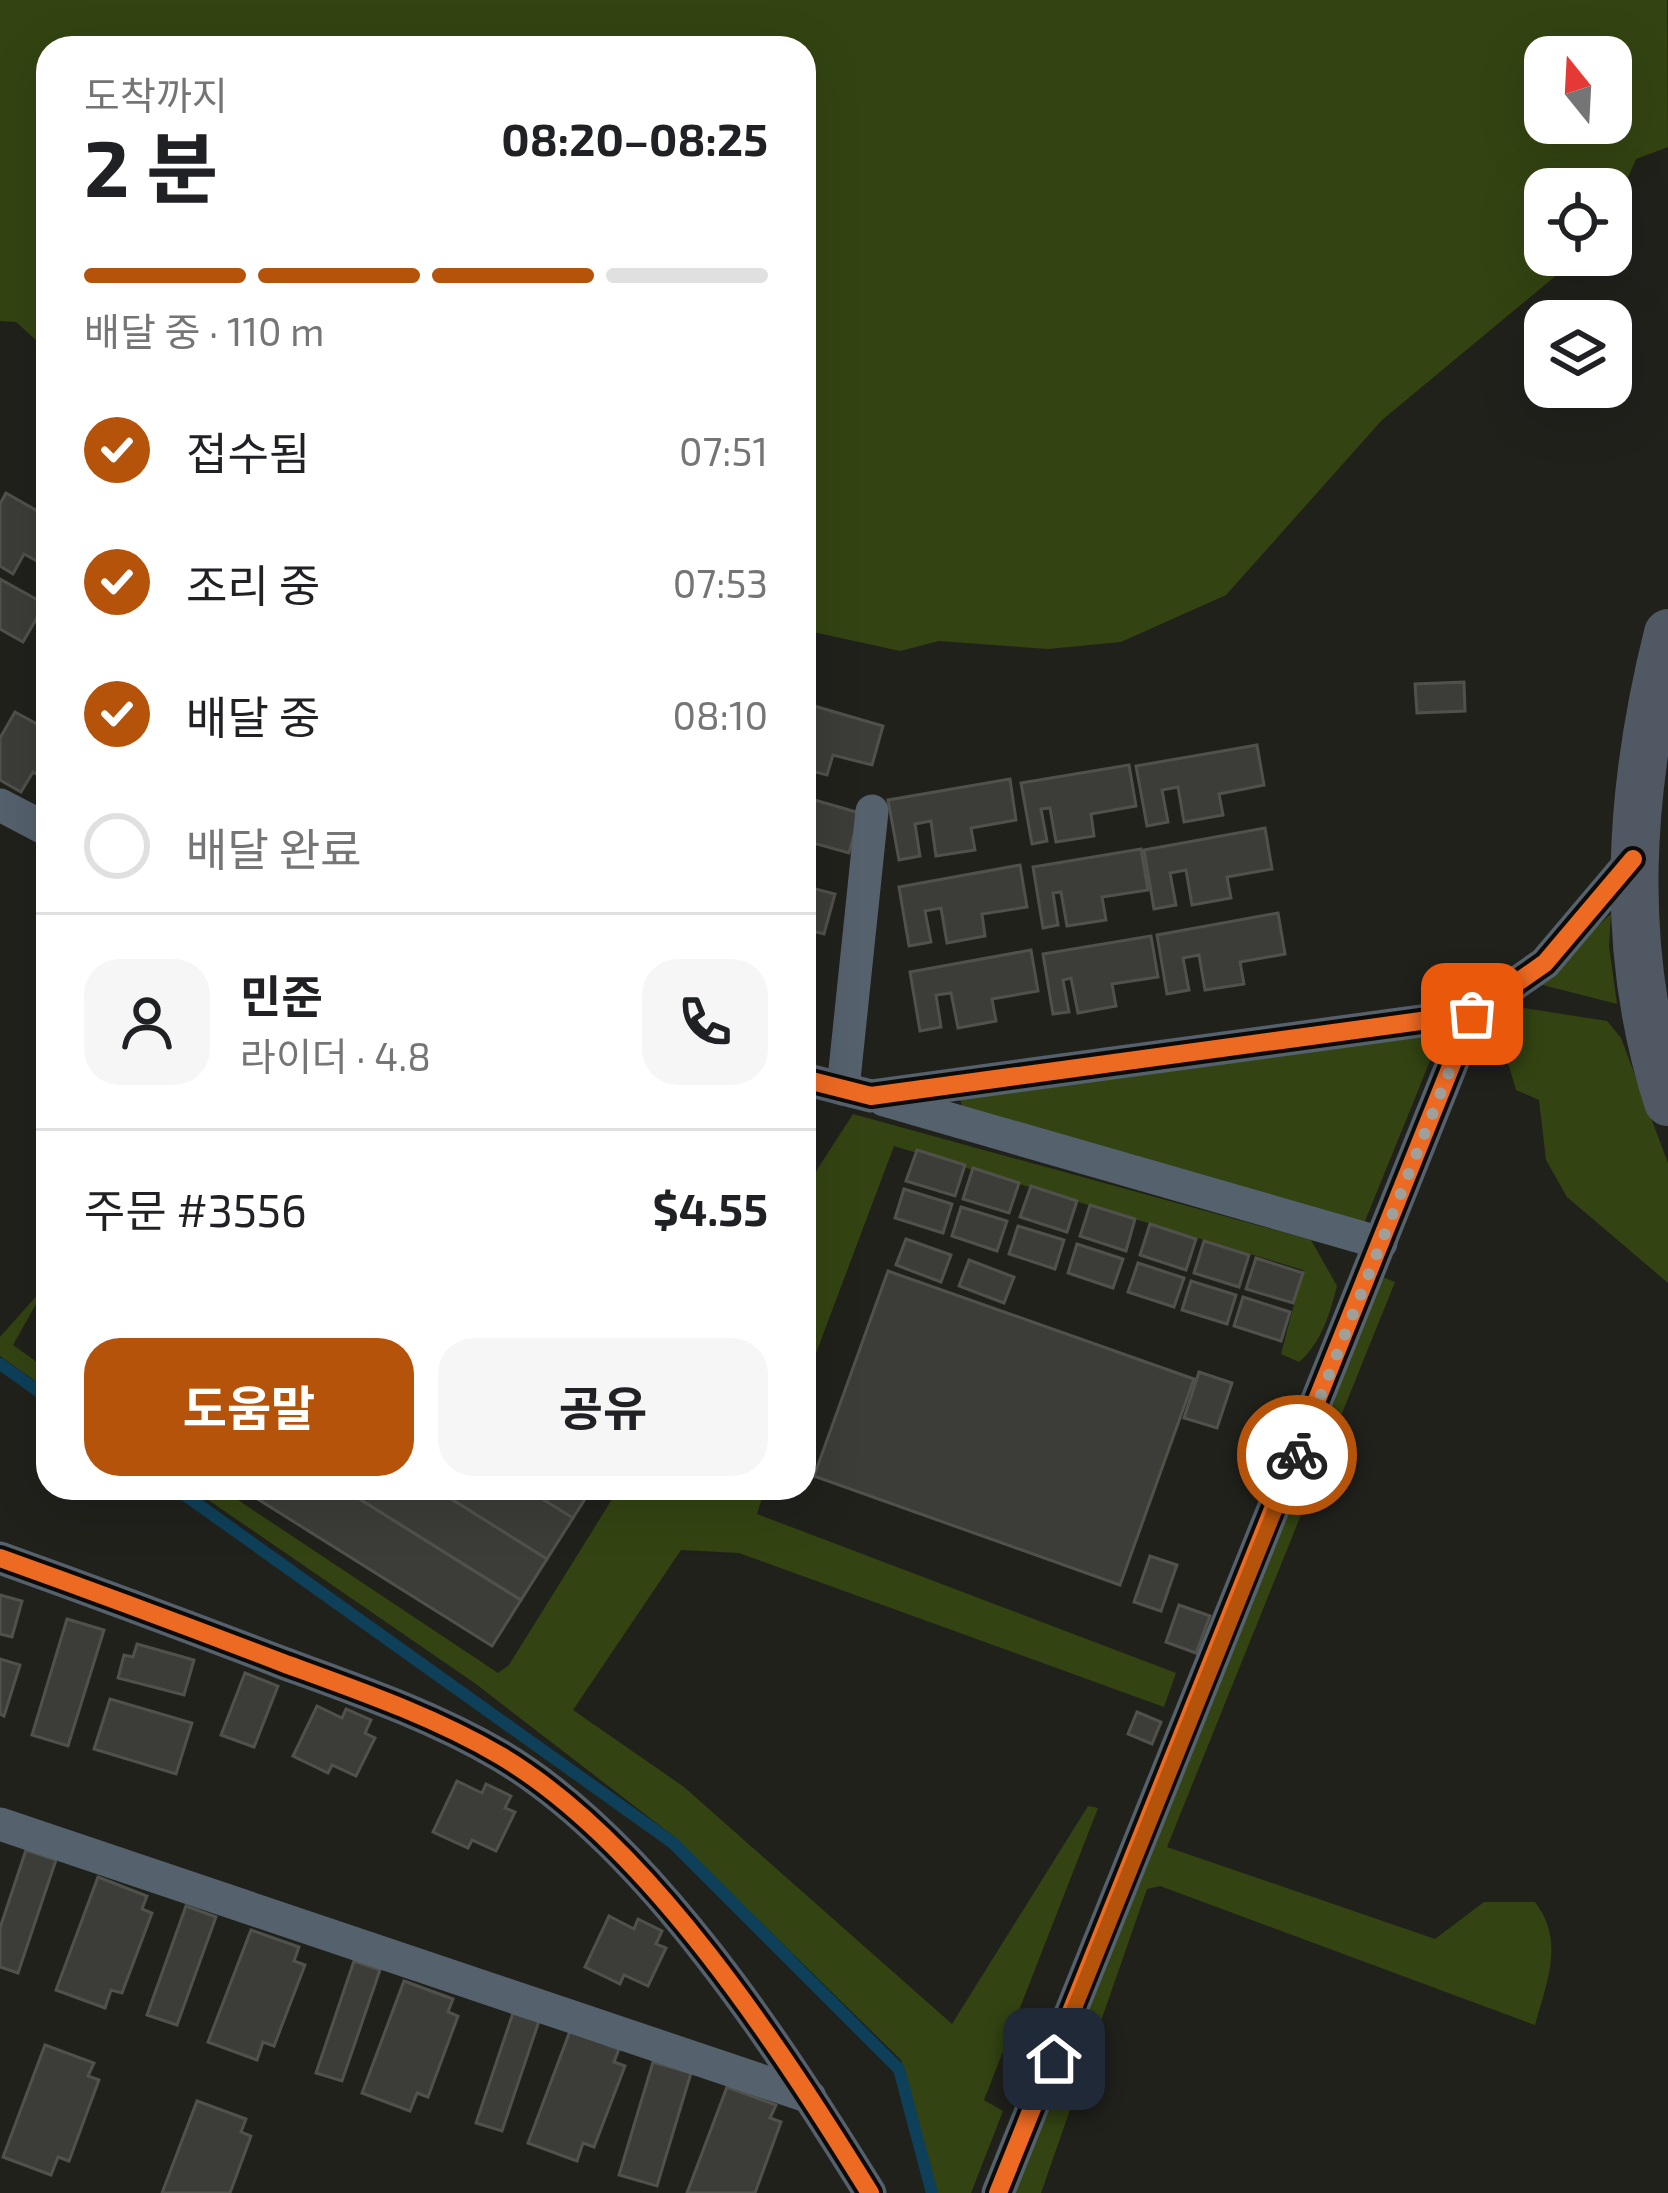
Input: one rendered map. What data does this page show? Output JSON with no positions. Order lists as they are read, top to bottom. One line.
{"north":"top","page":{"heading":["2 분","도착까지","08:20–08:25"],"panel":["민준","라이더 · 4.8","주문 #3556","$4.55"],"bar":"배달 중 · 110 m","list":[["접수됨","07:51"],["조리 중","07:53"],["배달 중","08:10"],"배달 완료"],"buttons":["도움말","공유"]}}
